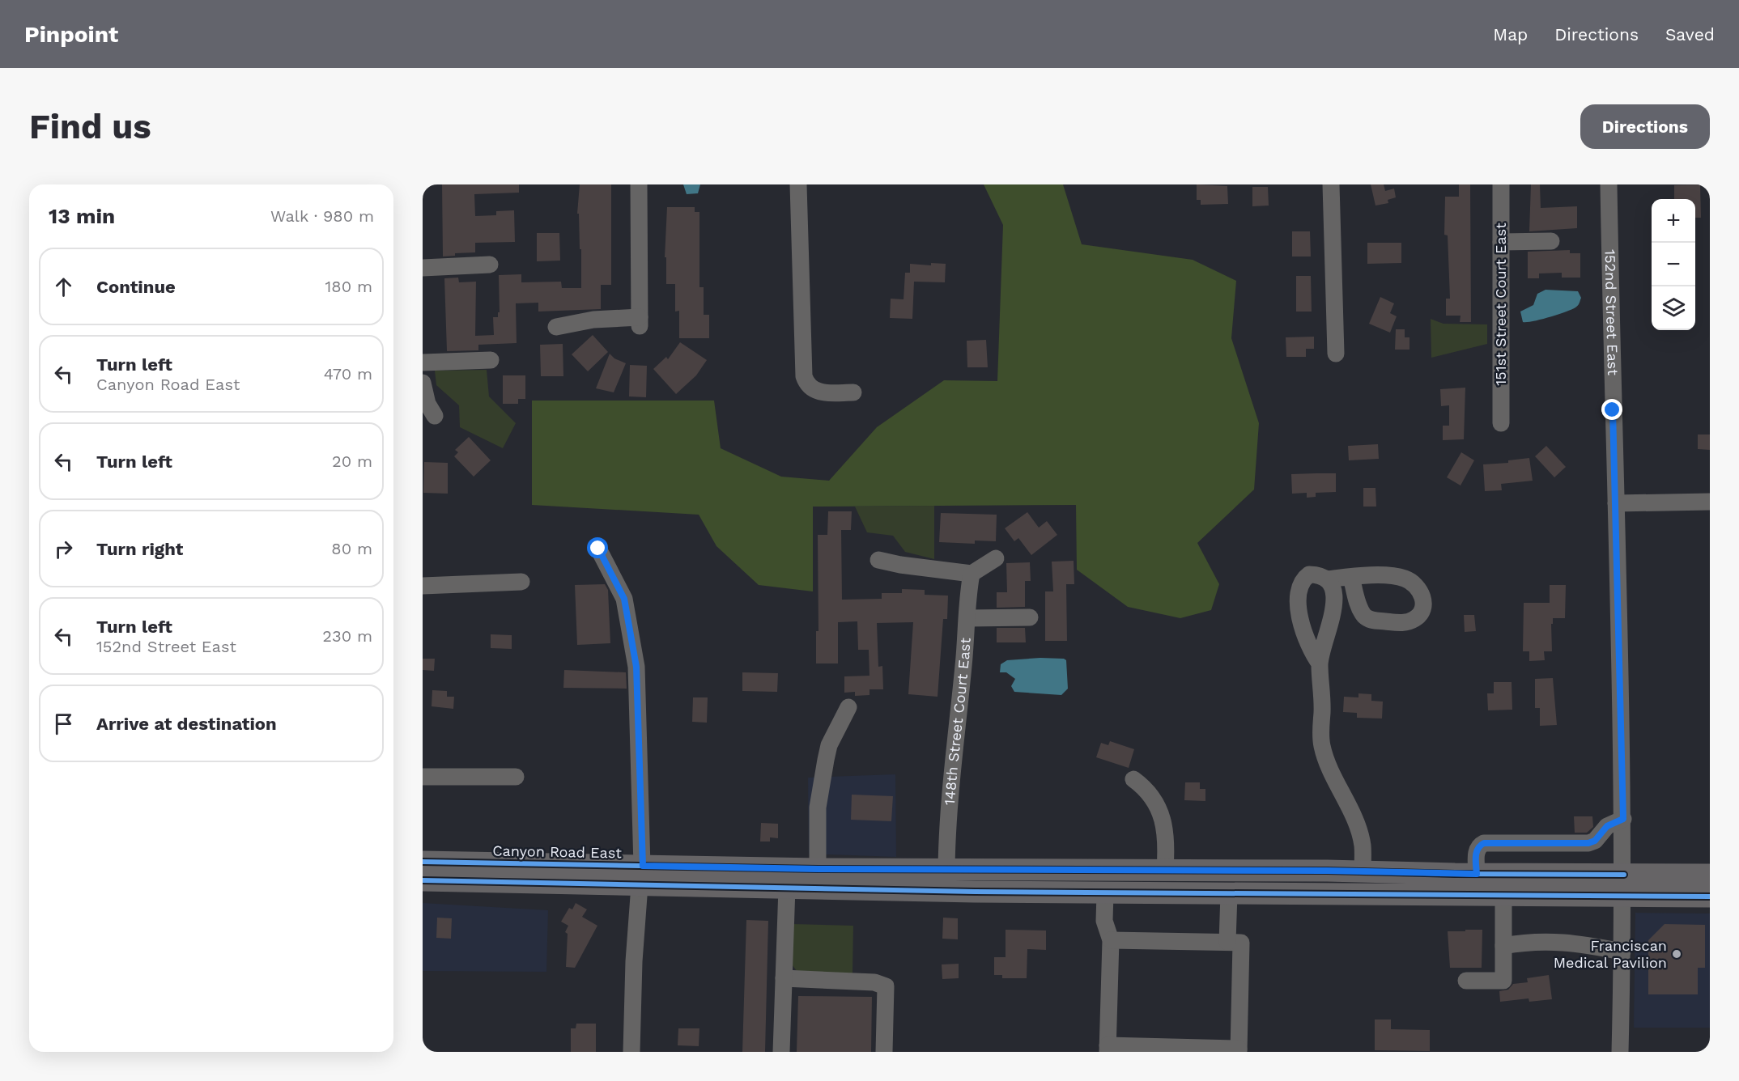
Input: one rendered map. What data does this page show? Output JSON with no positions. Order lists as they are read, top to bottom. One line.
{"streets":{"main road":["Canyon Road East"],"street":["151st Street Court East","152nd Street East","148th Street Court East"]},"crossings":[["152nd Street East","Canyon Road East"],["148th Street Court East","Canyon Road East"]],"places":["Franciscan Medical Pavilion"],"page":{"header":"Pinpoint","nav":["Map","Directions","Saved"],"buttons":"Directions","title":"Find us","heading":["13 min","Walk · 980 m"],"map_buttons":["+","−"],"list":[["Continue","180 m"],["Turn left","Canyon Road East","470 m"],["Turn left","20 m"],["Turn right","80 m"],["Turn left","152nd Street East","230 m"],"Arrive at destination"]}}
